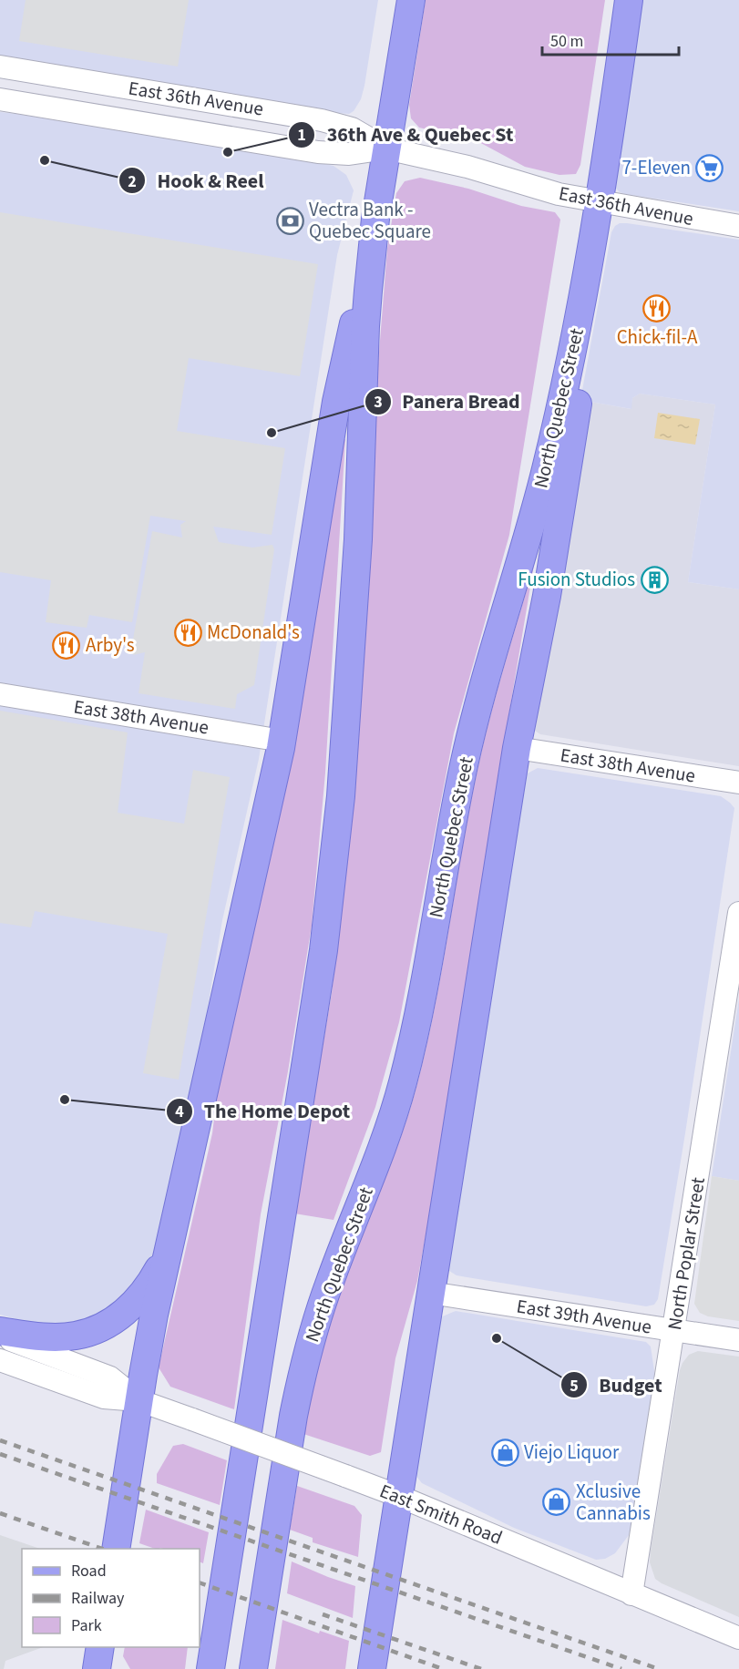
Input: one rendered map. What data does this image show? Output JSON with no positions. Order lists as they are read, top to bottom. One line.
{"streets":{"main road":["North Quebec Street"],"street":["East 36th Avenue","East 38th Avenue","North Poplar Street","East 39th Avenue","East Smith Road"]},"crossings":[["East 36th Avenue","North Quebec Street"],["North Poplar Street","East 39th Avenue"],["North Poplar Street","East Smith Road"]],"places":{"other":["36th Ave & Quebec St","Hook & Reel","Panera Bread","The Home Depot","Budget"],"supermarket":["7-Eleven"],"bank":["Vectra Bank - Quebec Square"],"restaurant":["Chick-fil-A","McDonald's","Arby's"],"building":["Fusion Studios"],"shop":["Viejo Liquor","Xclusive Cannabis"]},"legend":["Road","Railway","Park"],"scale_bar":"50 m"}
